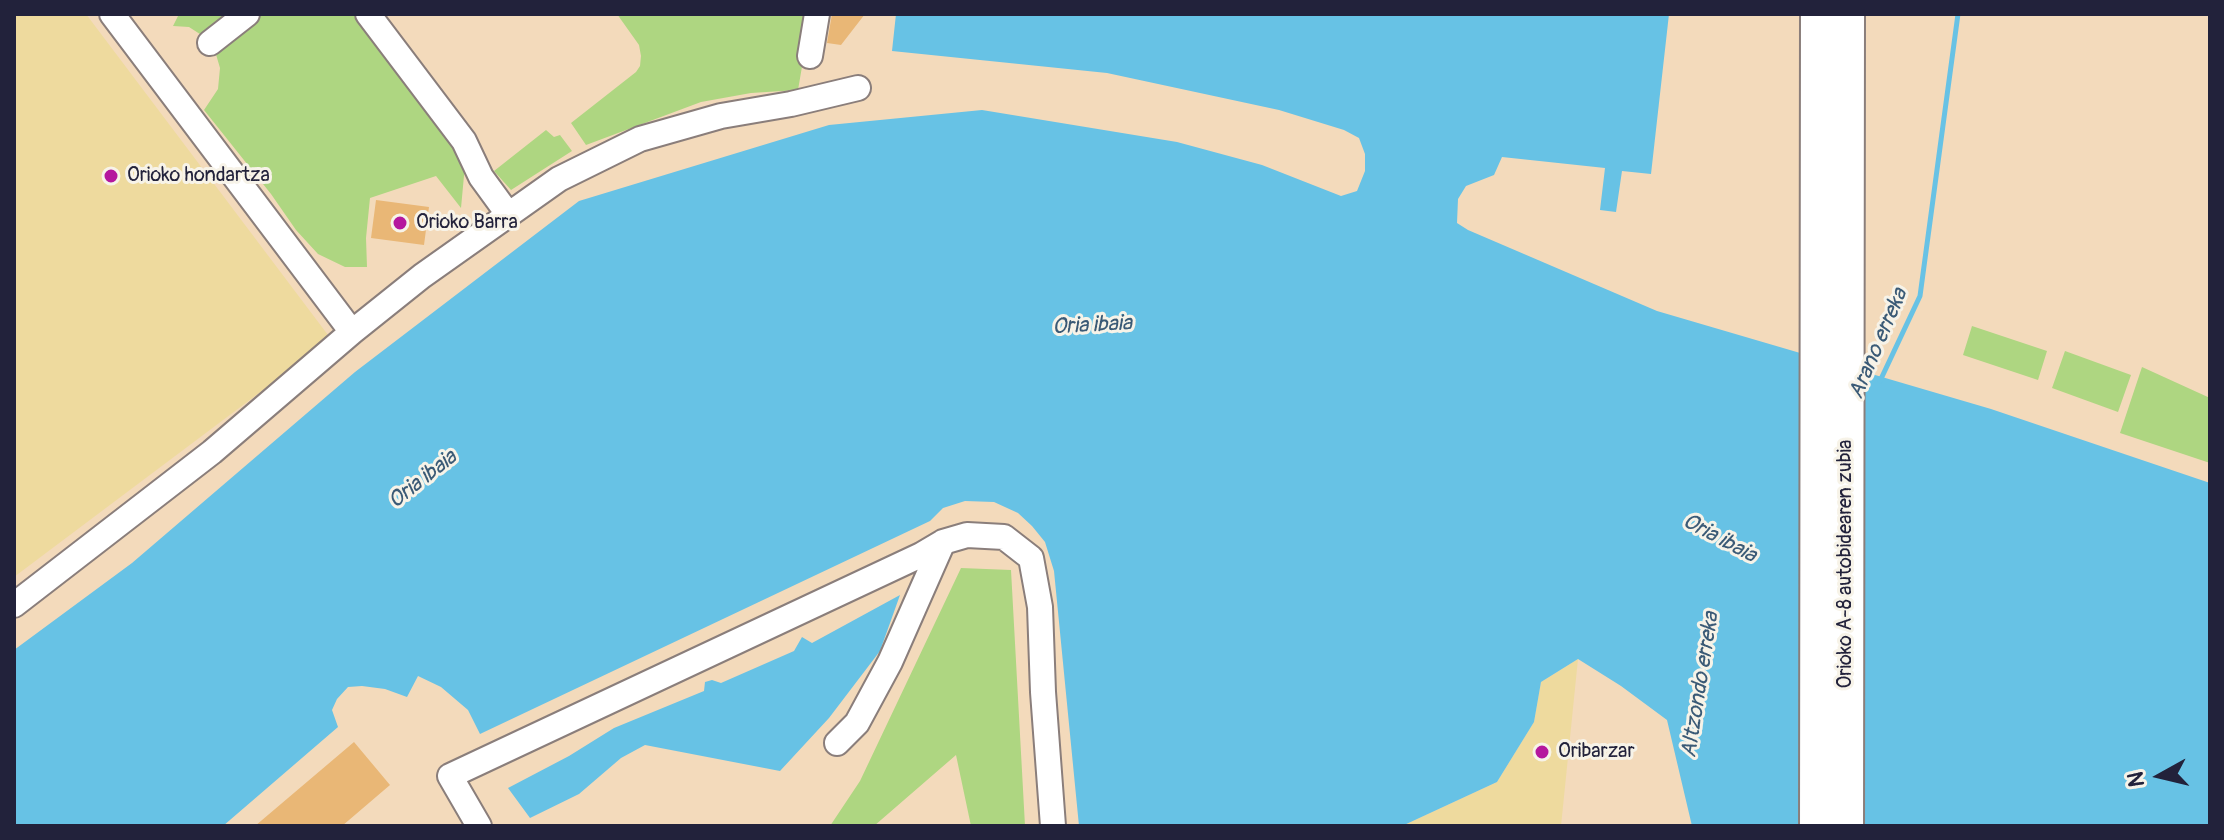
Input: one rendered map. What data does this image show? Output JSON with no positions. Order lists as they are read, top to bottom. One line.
{"streets":{"highway":["Orioko A-8 autobidearen zubia"]},"water":["Oria ibaia","Arano erreka","Altzondo erreka"],"places":["Orioko hondartza","Orioko Barra","Oribarzar"],"north":"left"}
